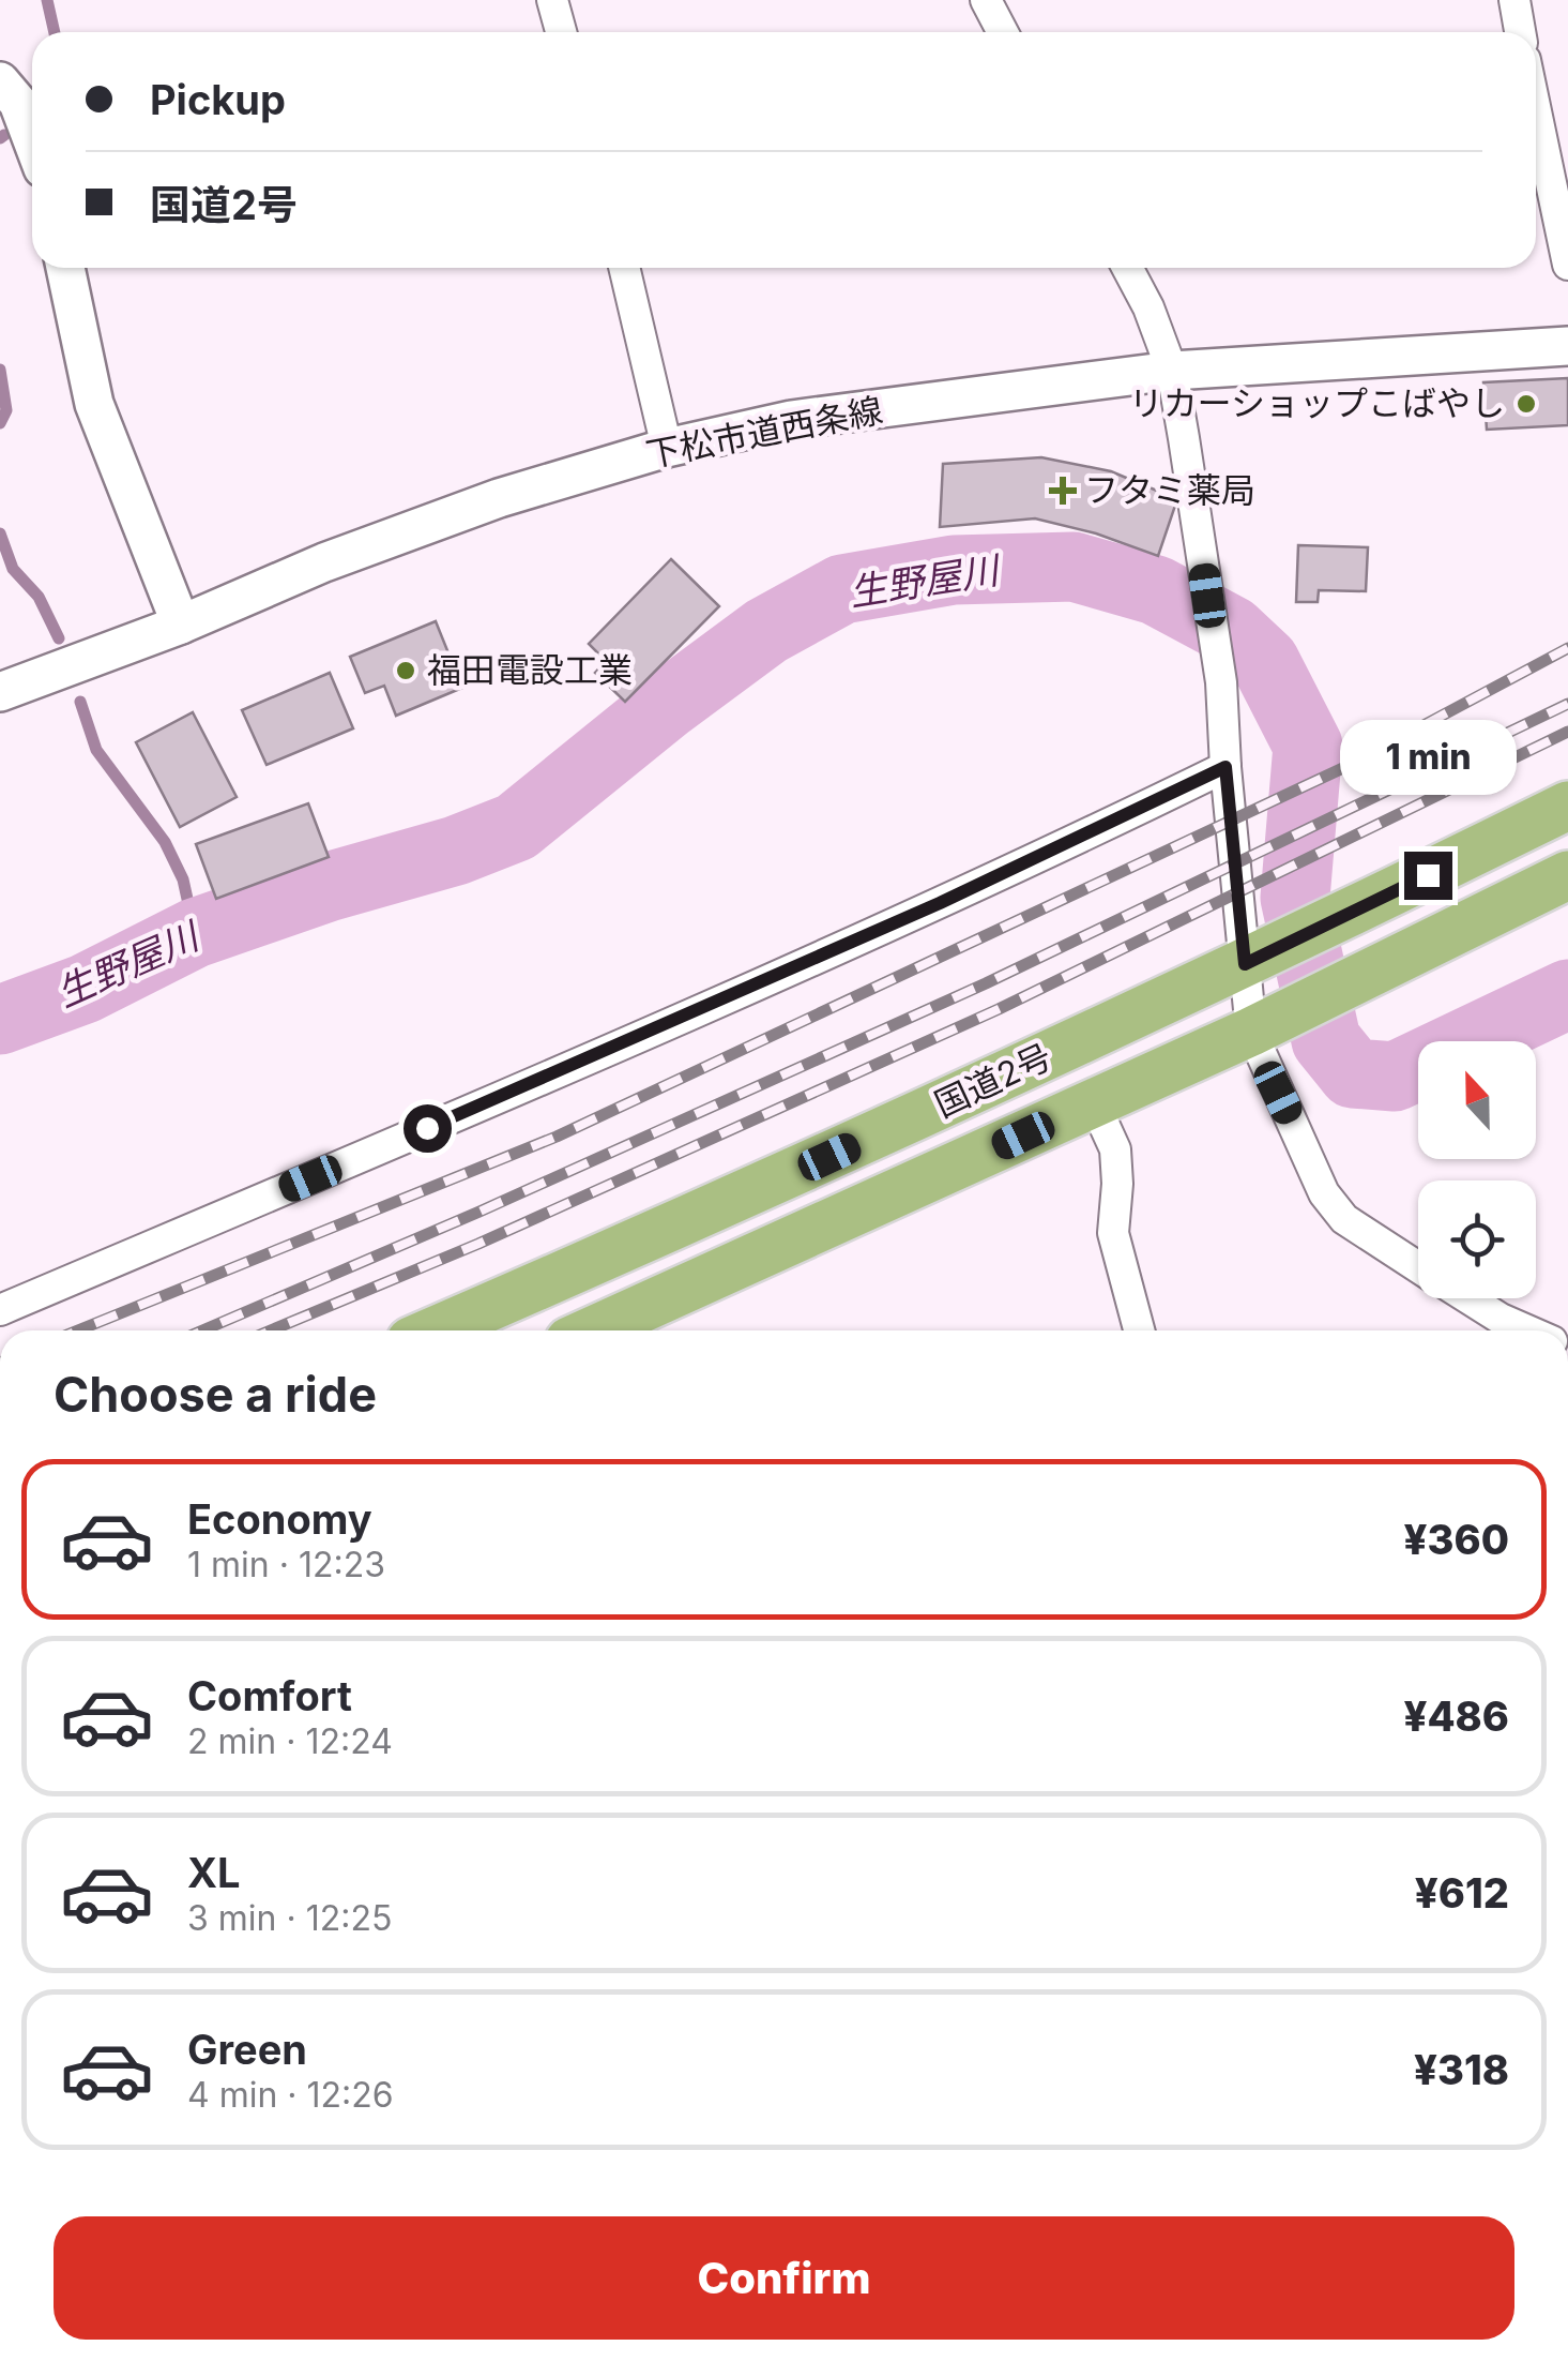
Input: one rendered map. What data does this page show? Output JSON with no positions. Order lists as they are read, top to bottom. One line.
{"streets":{"highway":["国道2号"],"street":["下松市道西条線"]},"water":["生野屋川"],"places":{"other":["リカーショップこばやし","福田電設工業"],"health":["フタミ薬局"]},"north":"top","page":{"banner":["Pickup","国道2号"],"bubble":"1 min","heading":"Choose a ride","list":[{"name":"Economy","note":"1 min · 12:23","value":"¥360"},{"name":"Comfort","note":"2 min · 12:24","value":"¥486"},{"name":"XL","note":"3 min · 12:25","value":"¥612"},{"name":"Green","note":"4 min · 12:26","value":"¥318"}],"buttons":"Confirm"}}
